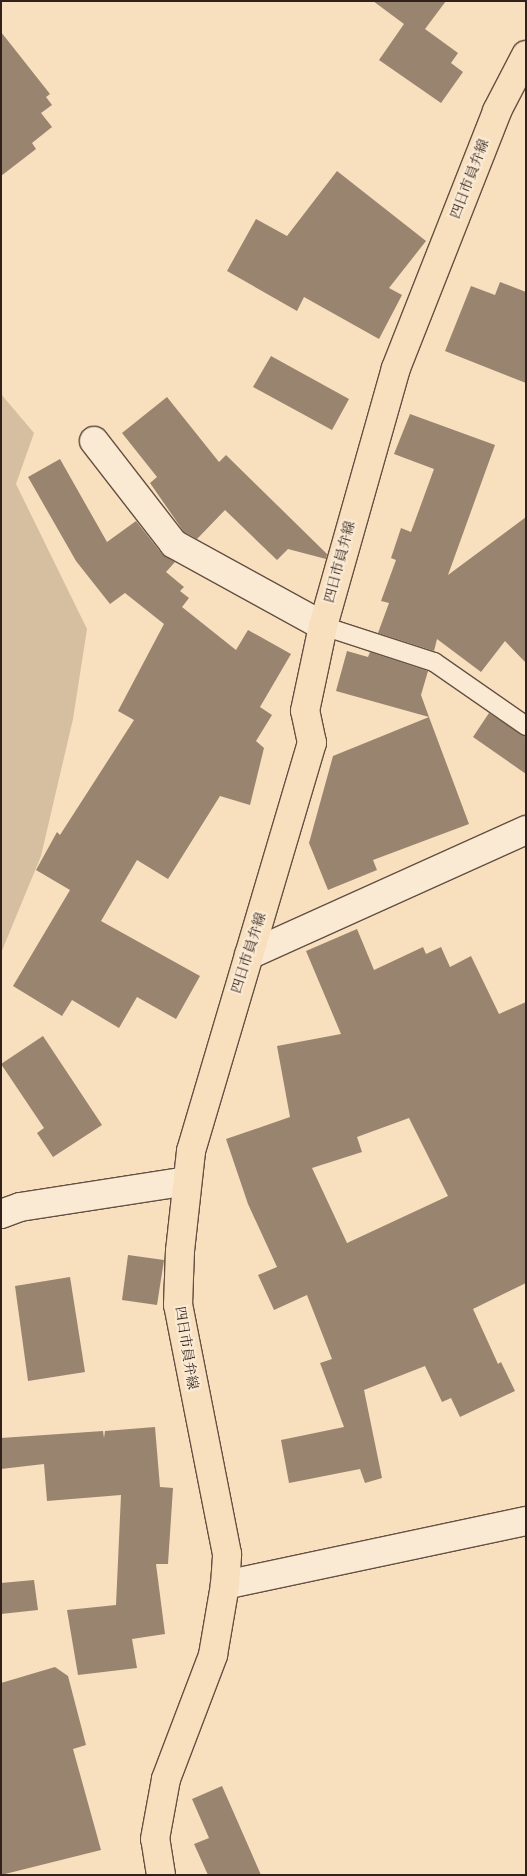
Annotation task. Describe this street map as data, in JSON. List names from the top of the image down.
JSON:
{
  "streets": {
    "main road": ["四日市員弁線"]
  }
}
